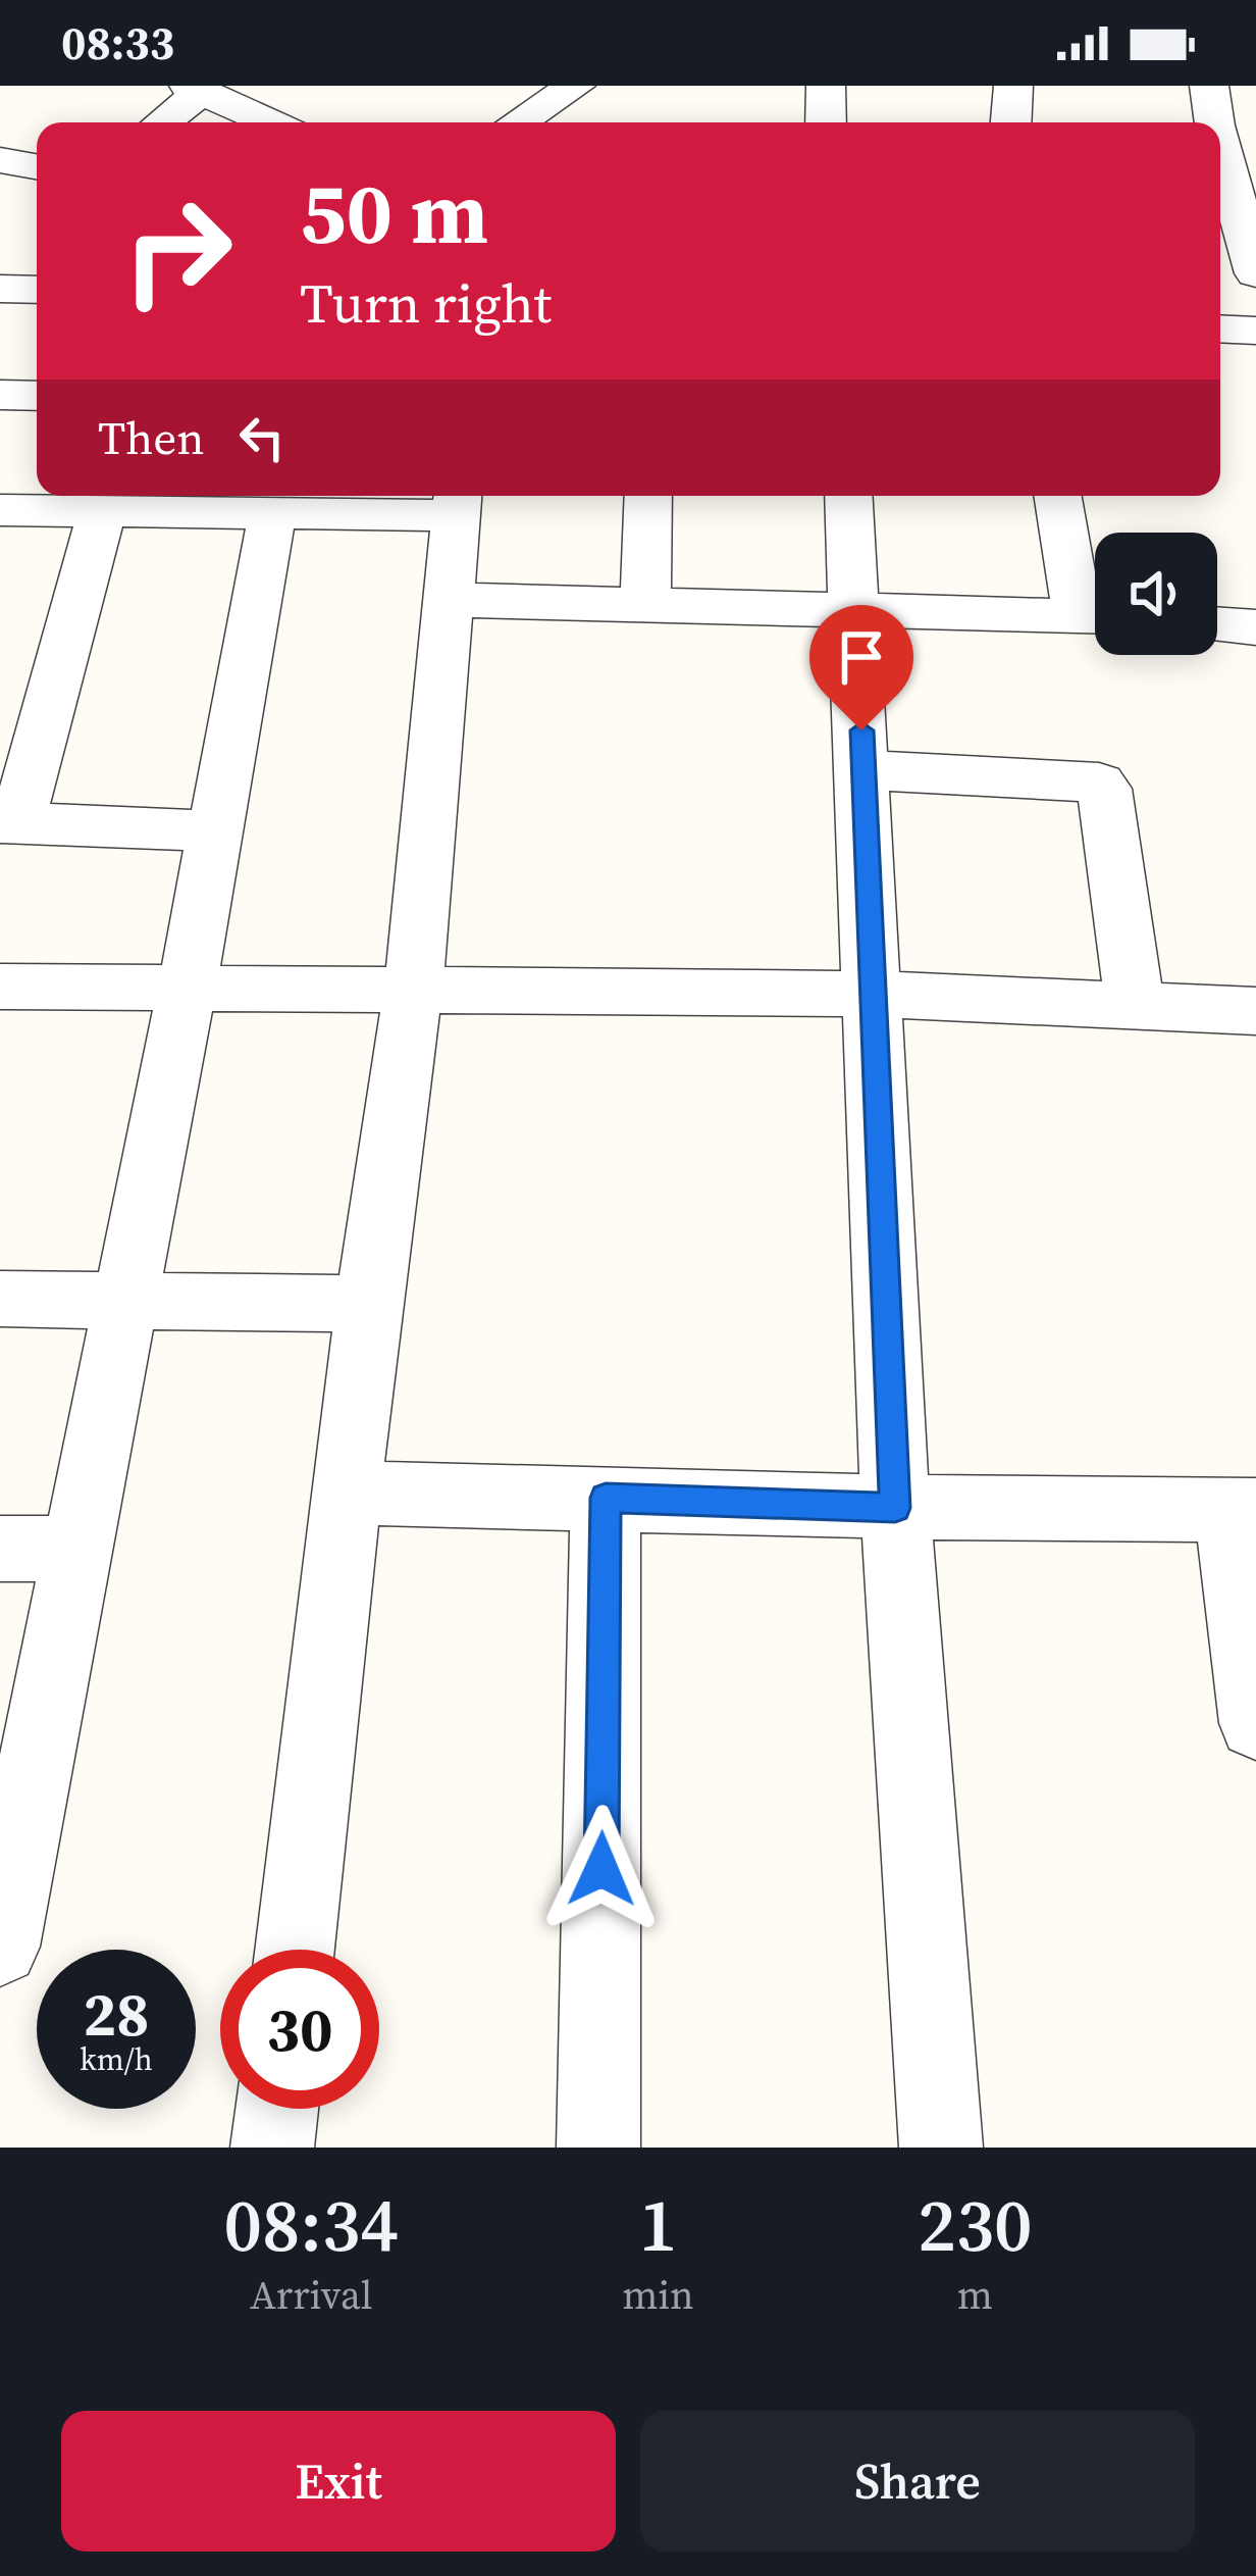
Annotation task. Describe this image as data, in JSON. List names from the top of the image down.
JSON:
{
  "page": {
    "status": "08:33",
    "turn": ["50 m", "Turn right"],
    "then": "Then",
    "speed": "28 km/h",
    "limit": "30",
    "eta": [
      "08:34",
      "Arrival",
      "1",
      "min",
      "230",
      "m"
    ],
    "buttons": ["Exit", "Share"]
  }
}
